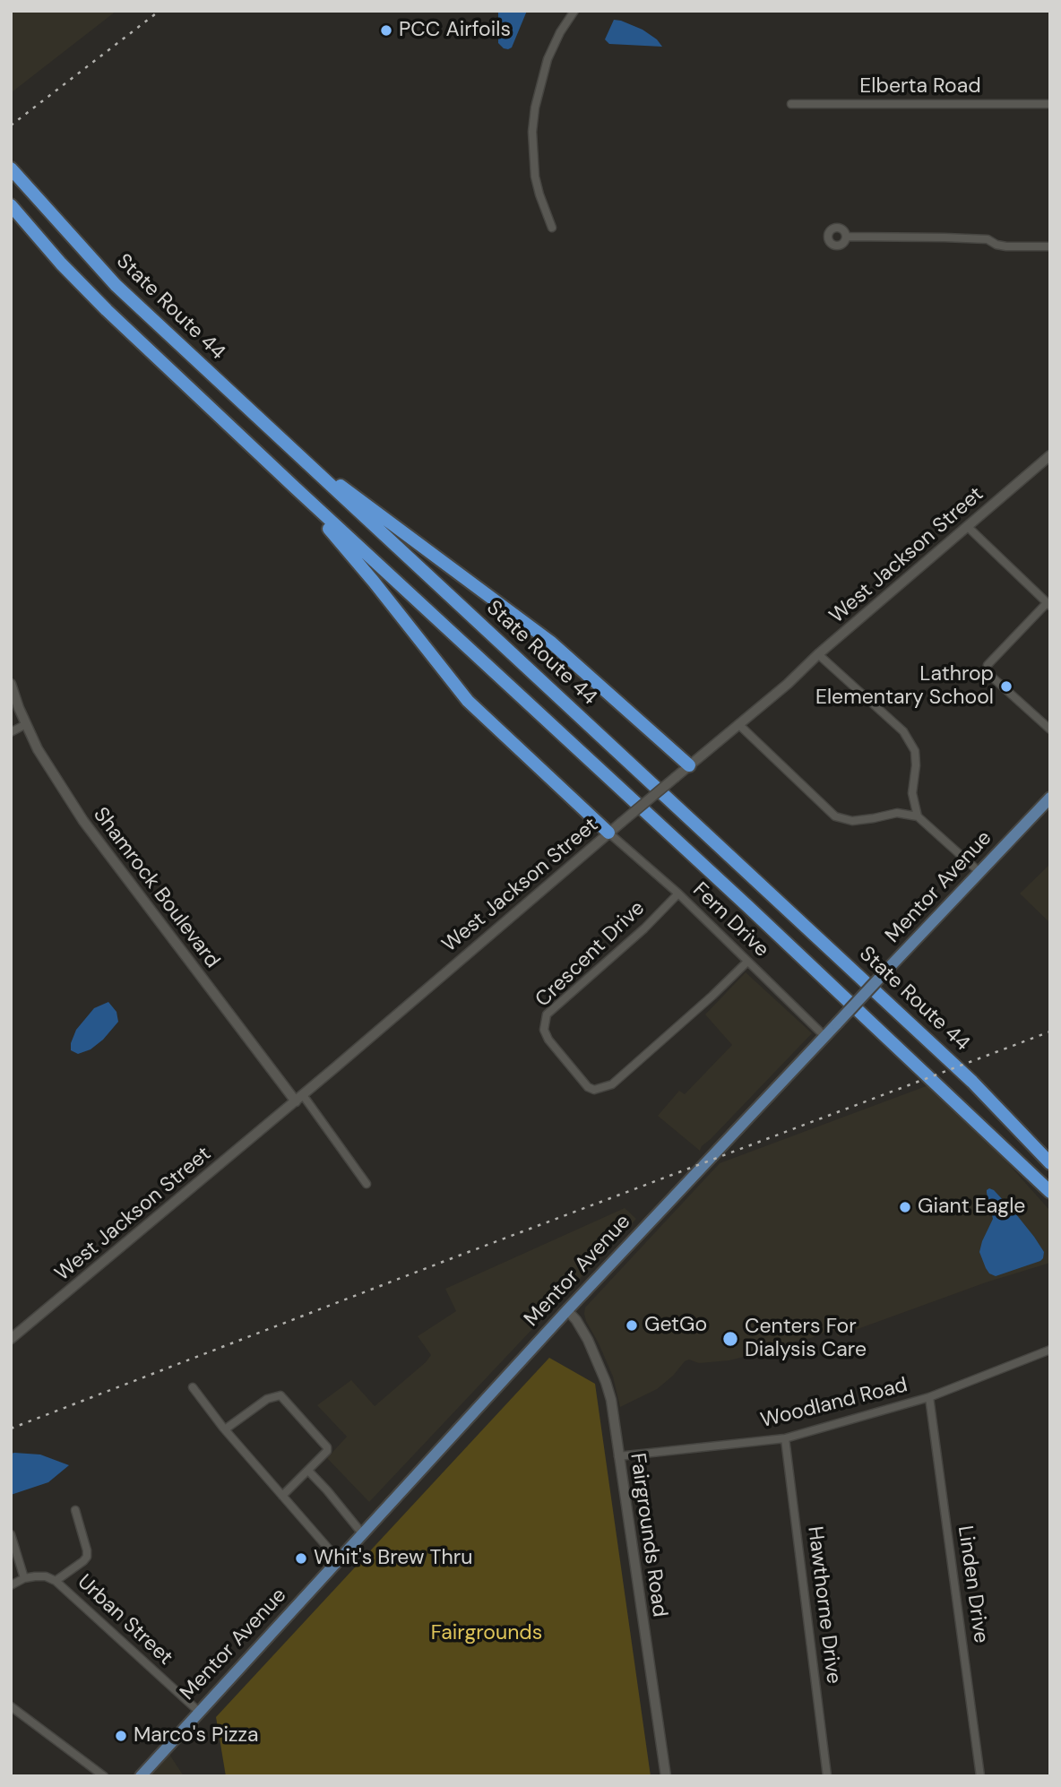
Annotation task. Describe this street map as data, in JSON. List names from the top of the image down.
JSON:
{
  "streets": {
    "highway": ["State Route 44"],
    "main road": ["Mentor Avenue"],
    "street": [
      "Elberta Road",
      "West Jackson Street",
      "Shamrock Boulevard",
      "Fern Drive",
      "Crescent Drive",
      "Woodland Road",
      "Fairgrounds Road",
      "Linden Drive",
      "Hawthorne Drive",
      "Urban Street"
    ]
  },
  "crossings": [
    ["West Jackson Street", "Shamrock Boulevard"],
    ["West Jackson Street", "Fern Drive"],
    ["Mentor Avenue", "Fern Drive"],
    ["Mentor Avenue", "Fairgrounds Road"],
    ["Mentor Avenue", "Urban Street"],
    ["Fern Drive", "Crescent Drive"],
    ["Woodland Road", "Fairgrounds Road"],
    ["Woodland Road", "Linden Drive"],
    ["Woodland Road", "Hawthorne Drive"]
  ],
  "parks": ["Fairgrounds"],
  "places": [
    "PCC Airfoils",
    "Lathrop Elementary School",
    "Giant Eagle",
    "GetGo",
    "Centers For Dialysis Care",
    "Whit's Brew Thru",
    "Marco's Pizza"
  ]
}
